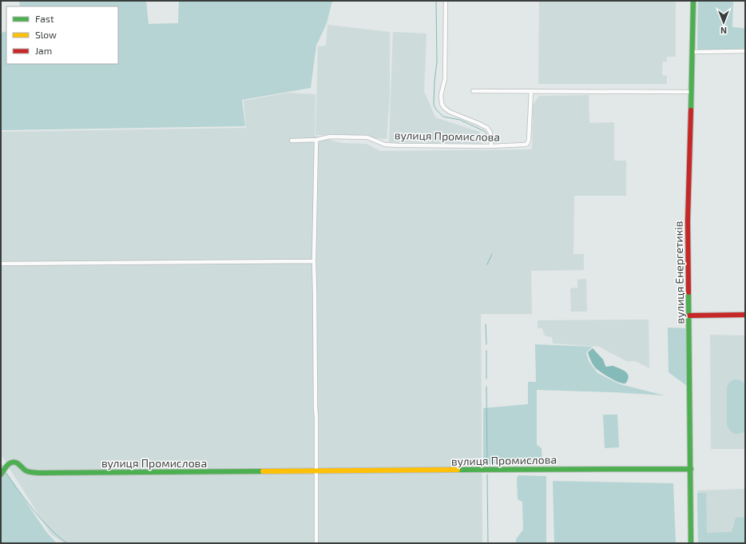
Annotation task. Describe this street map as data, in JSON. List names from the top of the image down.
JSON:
{
  "streets": {
    "street": ["вулиця Промислова", "вулиця Енергетиків"]
  },
  "crossings": [
    ["вулиця Промислова", "вулиця Енергетиків"]
  ],
  "legend": ["Fast", "Slow", "Jam"],
  "north": "bottom"
}
